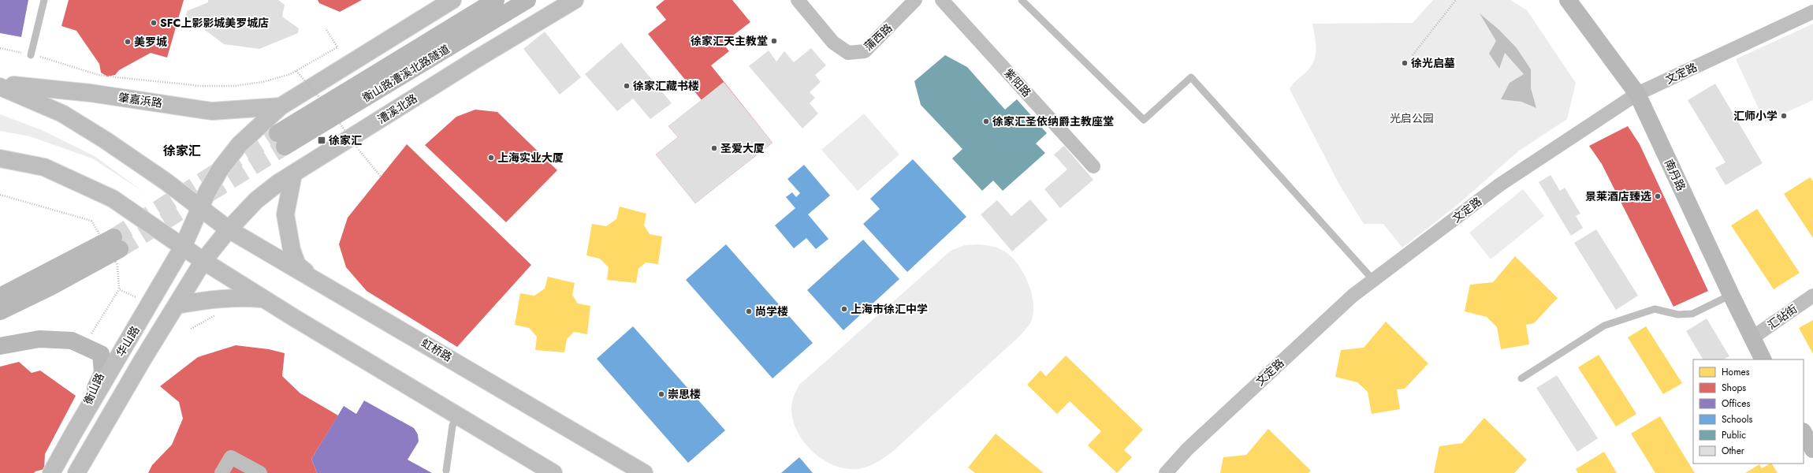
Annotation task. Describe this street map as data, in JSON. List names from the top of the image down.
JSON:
{
  "streets": {
    "main road": [
      "衡山路漕溪北路隧道",
      "肇嘉浜路",
      "漕溪北路",
      "南丹路",
      "华山路",
      "虹桥路",
      "衡山路"
    ],
    "street": [
      "蒲西路",
      "文定路",
      "紫阳路",
      "汇站街"
    ]
  },
  "crossings": [
    ["文定路", "南丹路"],
    ["漕溪北路", "华山路"],
    ["漕溪北路", "虹桥路"],
    ["南丹路", "汇站街"],
    ["华山路", "虹桥路"],
    ["华山路", "衡山路"]
  ],
  "districts": ["徐家汇"],
  "parks": ["光启公园"],
  "places": {
    "other": [
      "SFC上影影城美罗城店",
      "徐家汇天主教堂",
      "美罗城",
      "徐光启墓",
      "徐家汇藏书楼",
      "汇师小学",
      "徐家汇圣依纳爵主教座堂",
      "圣爱大厦",
      "上海实业大厦",
      "景莱酒店臻选",
      "上海市徐汇中学",
      "尚学楼",
      "崇思楼"
    ],
    "transit": ["徐家汇"]
  },
  "legend": [
    "Homes",
    "Shops",
    "Offices",
    "Schools",
    "Public",
    "Other"
  ]
}
